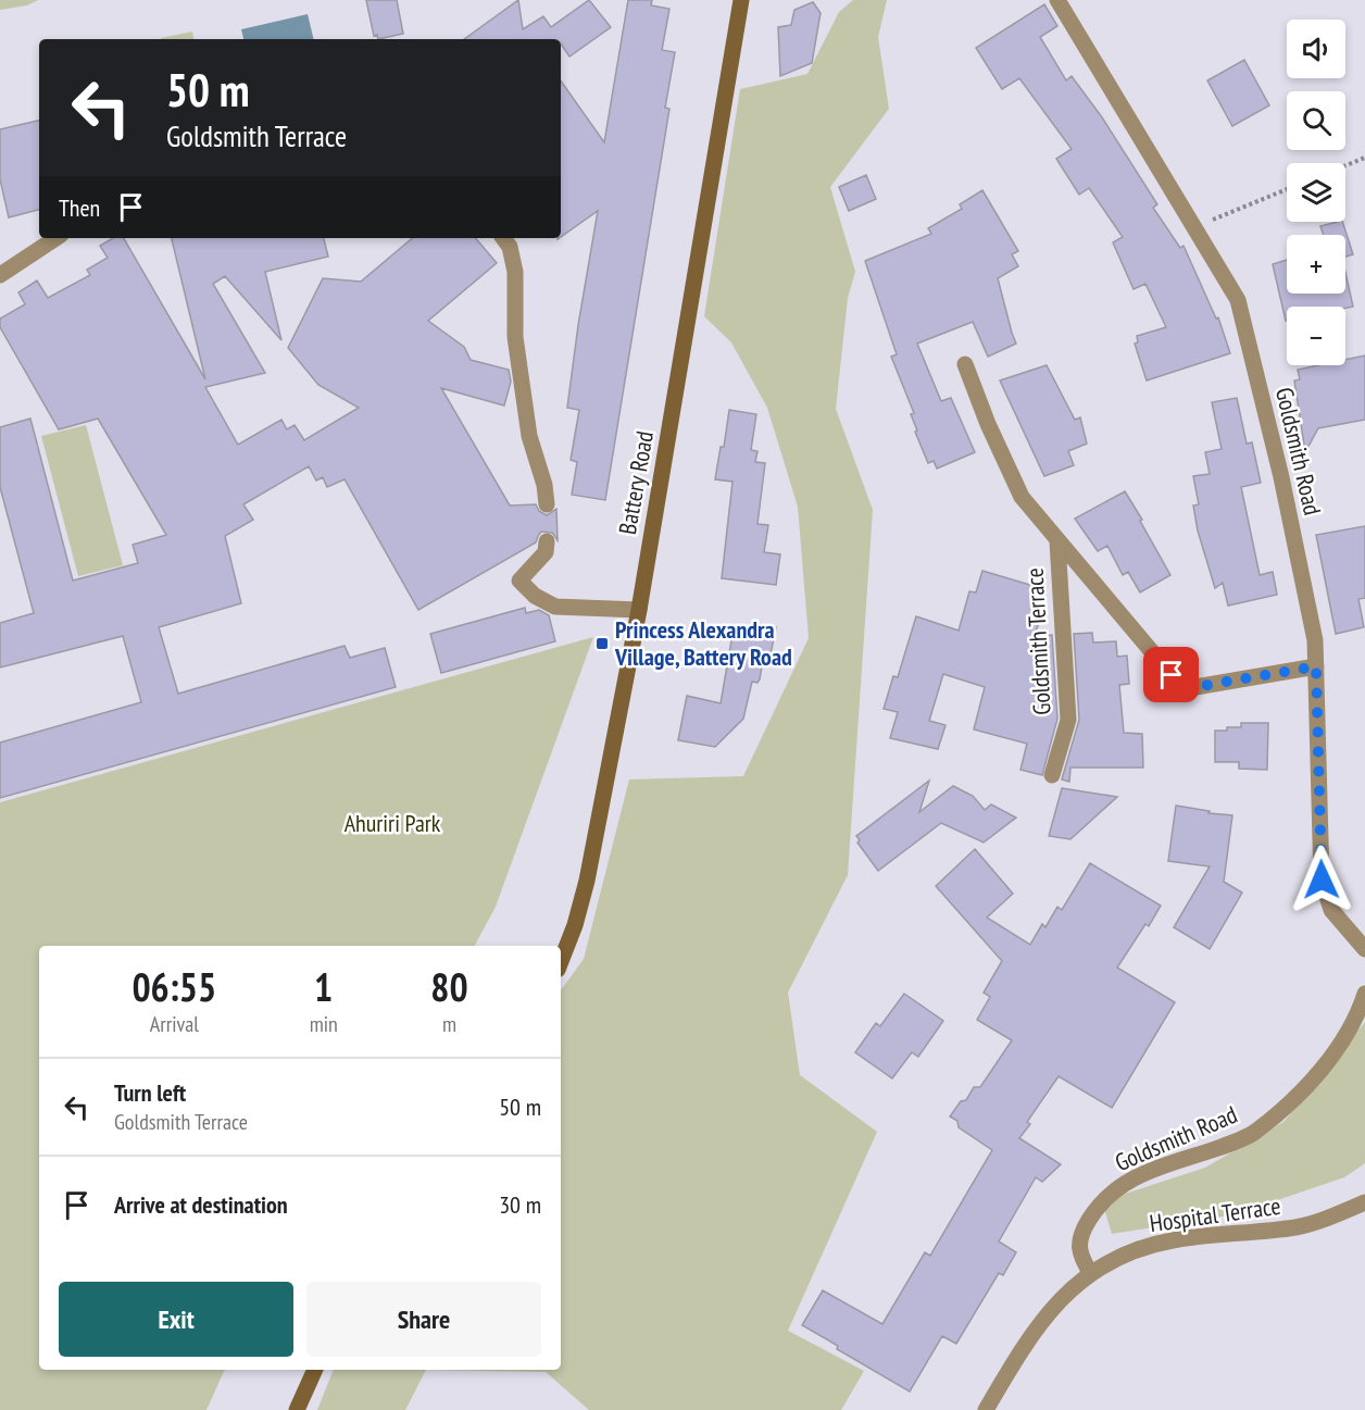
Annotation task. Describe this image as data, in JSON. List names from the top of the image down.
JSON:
{
  "streets": {
    "street": [
      "Goldsmith Road",
      "Battery Road",
      "Goldsmith Terrace",
      "Hospital Terrace"
    ]
  },
  "crossings": [
    ["Goldsmith Road", "Goldsmith Terrace"],
    ["Goldsmith Road", "Hospital Terrace"]
  ],
  "parks": ["Ahuriri Park"],
  "places": {
    "transit": ["Princess Alexandra Village, Battery Road"]
  },
  "page": {
    "map_buttons": ["+", "−"],
    "turn": ["50 m", "Goldsmith Terrace"],
    "then": "Then",
    "eta": [
      "06:55",
      "Arrival",
      "1",
      "min",
      "80",
      "m"
    ],
    "list": [
      {
        "name": "Turn left",
        "note": "Goldsmith Terrace",
        "value": "50 m"
      },
      {
        "name": "Arrive at destination",
        "value": "30 m"
      }
    ],
    "buttons": ["Exit", "Share"]
  }
}
